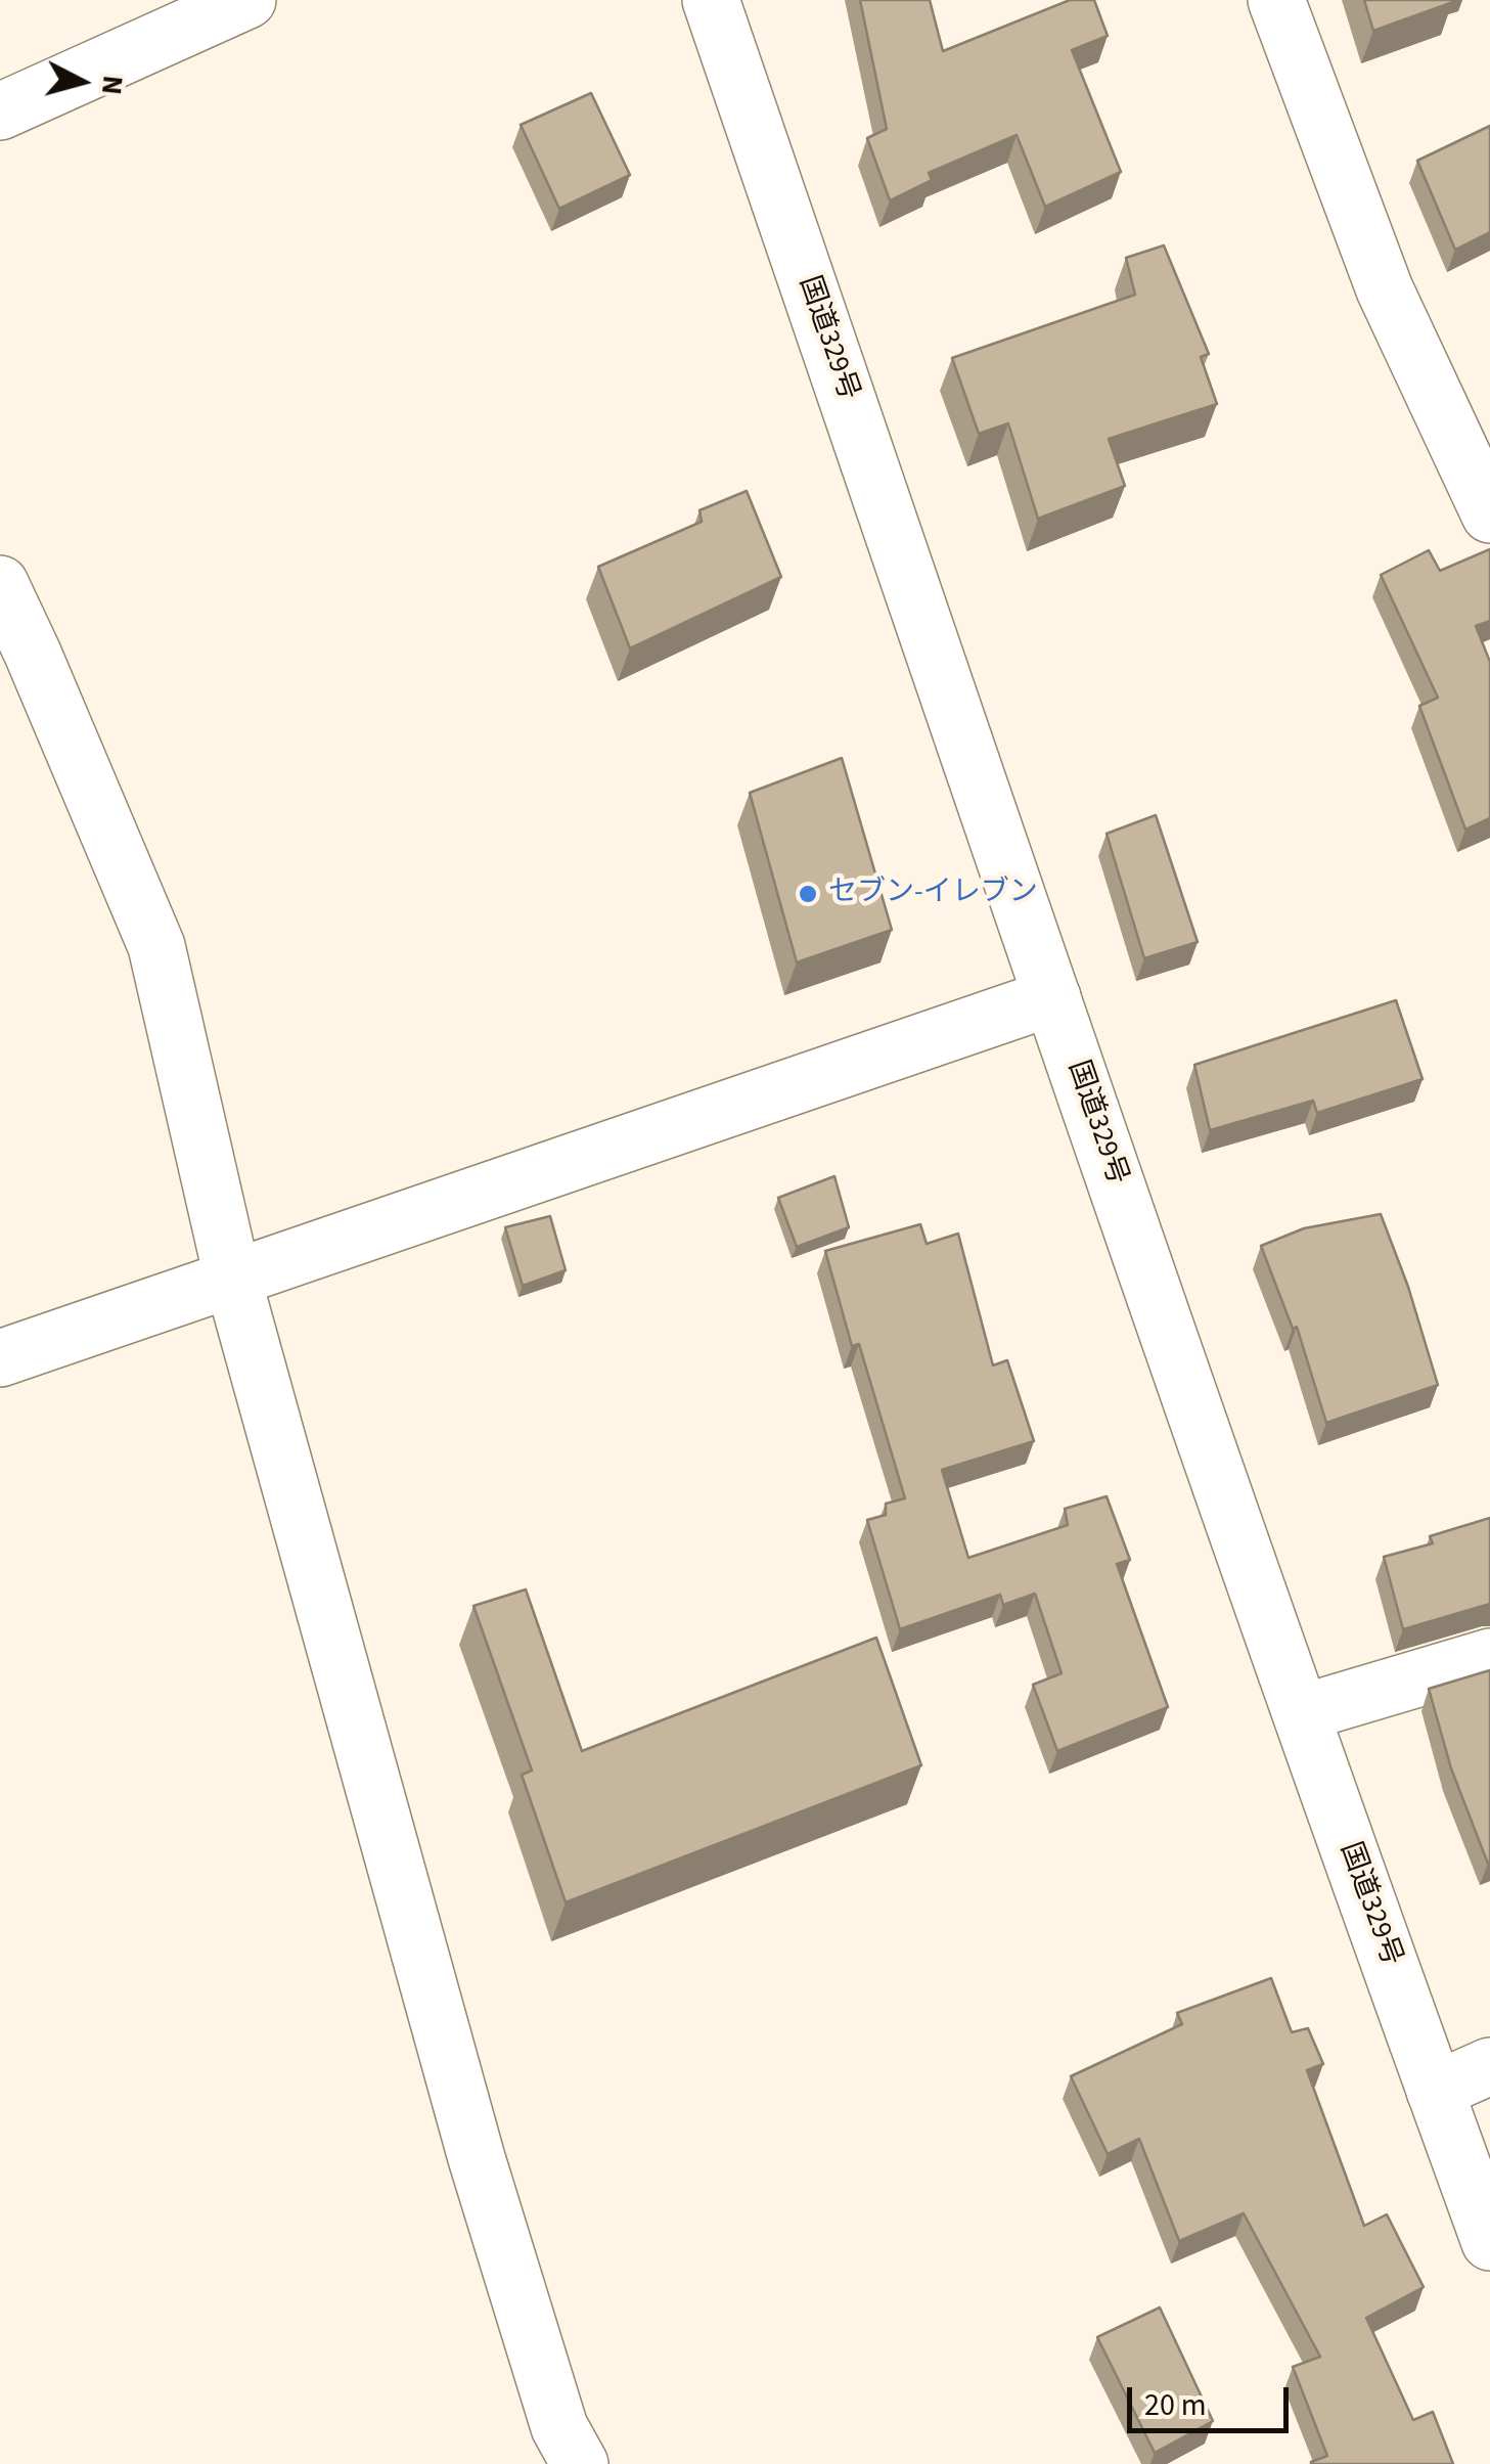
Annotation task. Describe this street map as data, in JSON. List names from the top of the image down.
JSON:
{
  "streets": {
    "main road": ["国道329号"]
  },
  "places": ["セブン-イレブン"],
  "scale_bar": "20 m",
  "north": "right"
}
